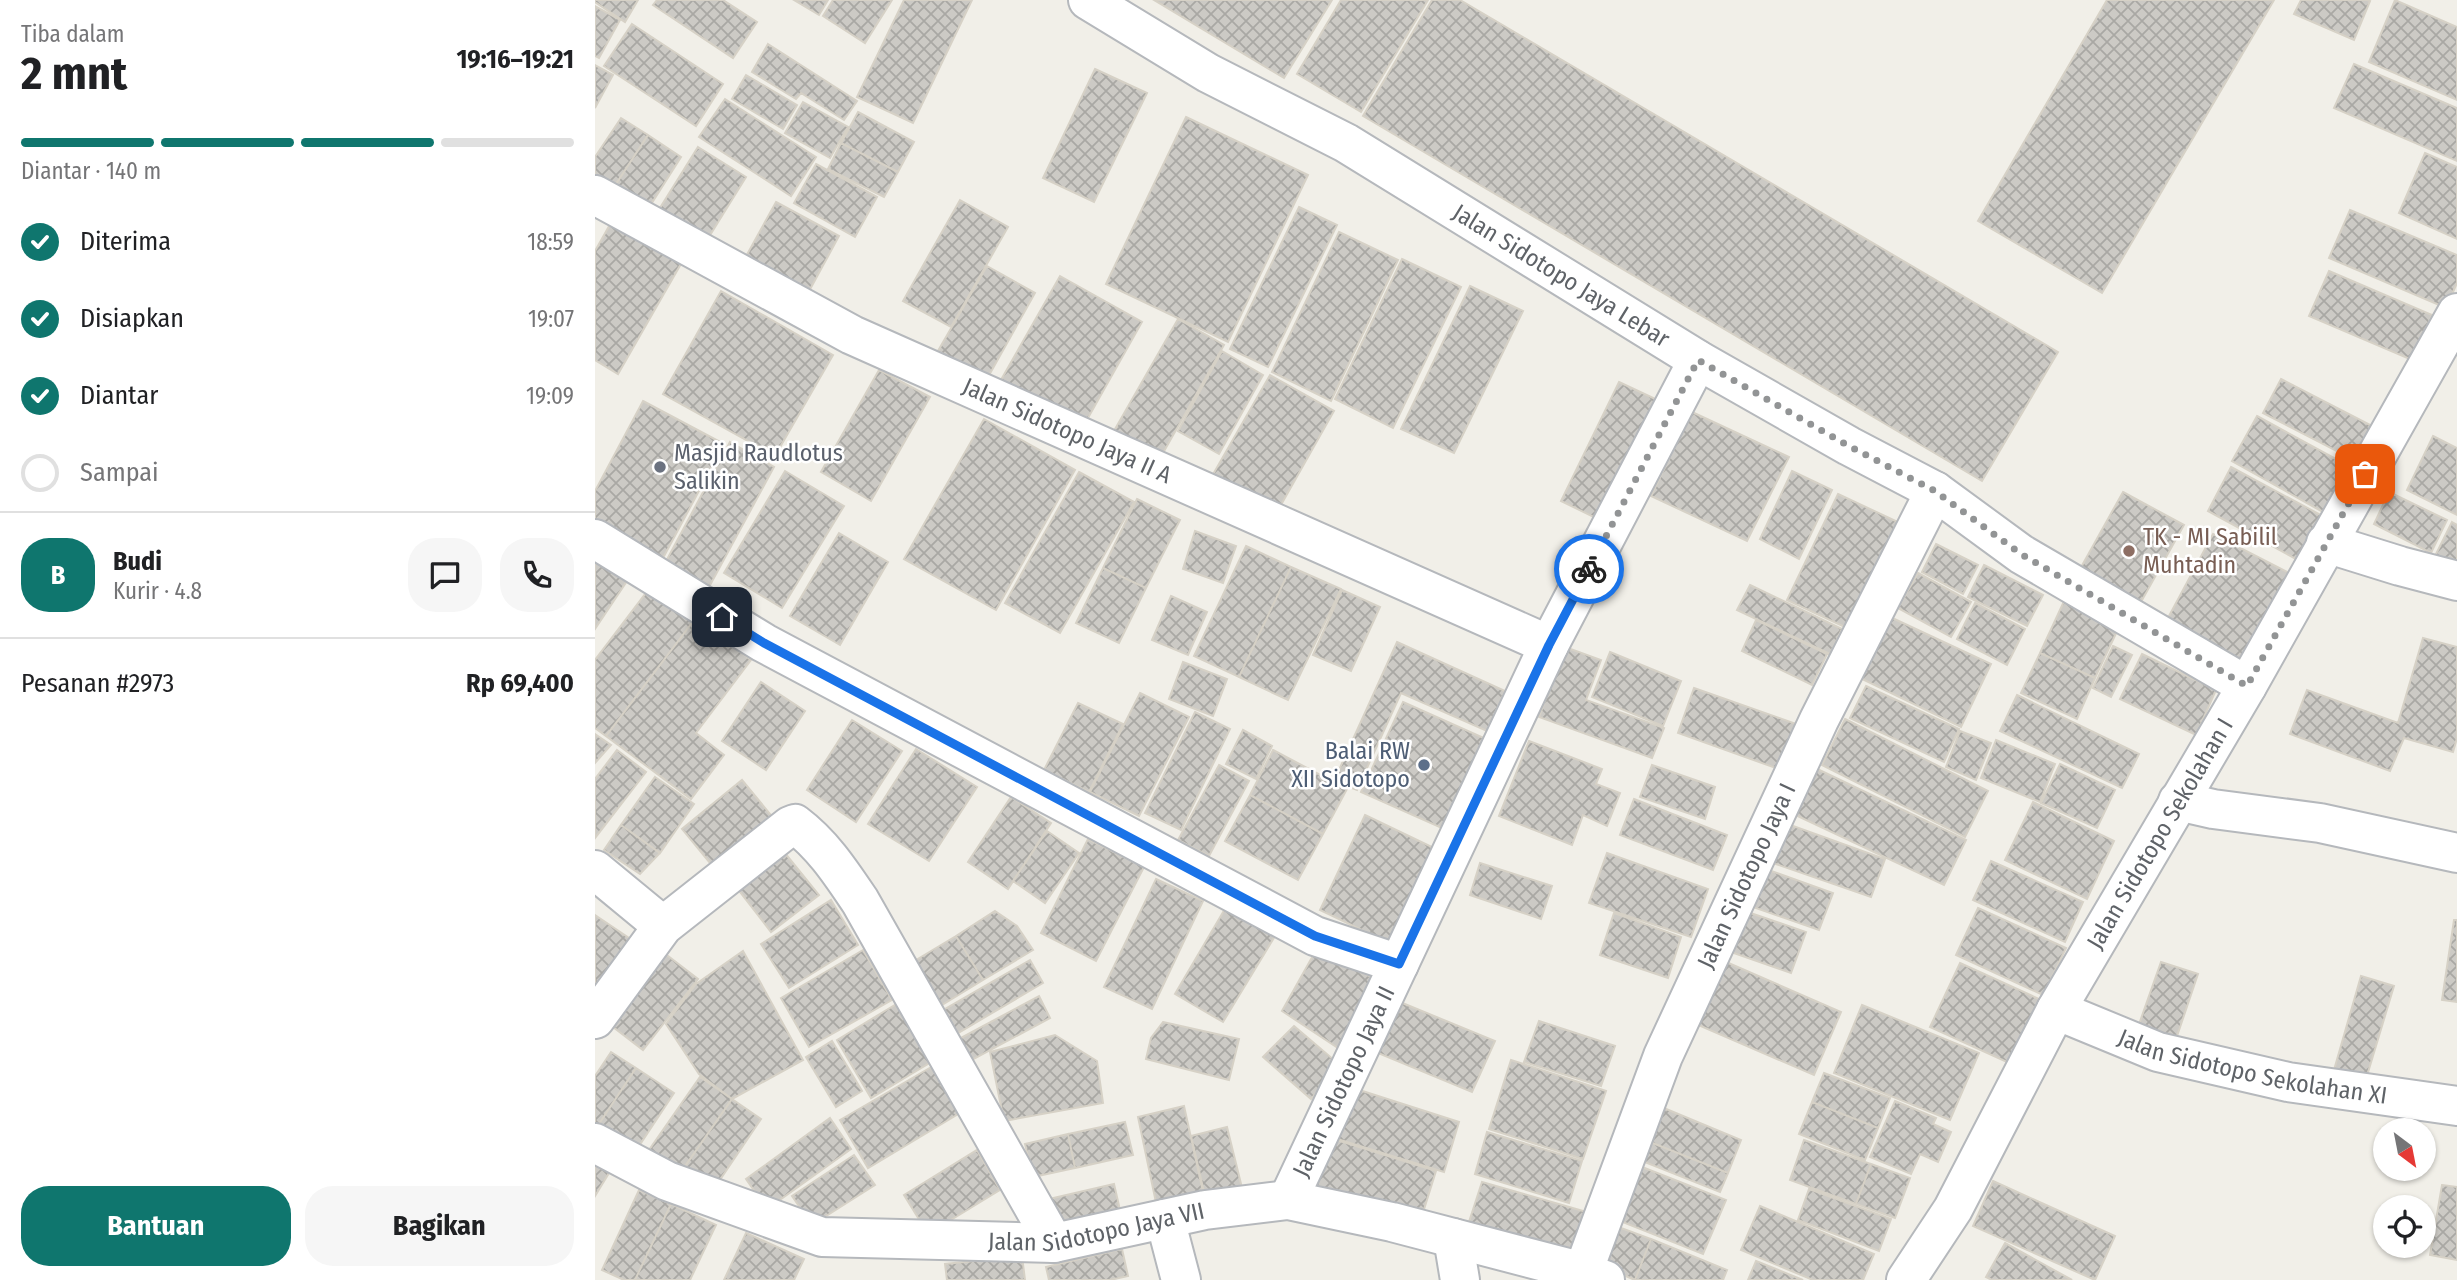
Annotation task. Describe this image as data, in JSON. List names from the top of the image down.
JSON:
{
  "streets": {
    "street": [
      "Jalan Sidotopo Jaya Lebar",
      "Jalan Sidotopo Jaya II A",
      "Jalan Sidotopo Sekolahan I",
      "Jalan Sidotopo Jaya I",
      "Jalan Sidotopo Sekolahan XI",
      "Jalan Sidotopo Jaya II",
      "Jalan Sidotopo Jaya VII"
    ]
  },
  "crossings": [
    ["Jalan Sidotopo Jaya Lebar", "Jalan Sidotopo Sekolahan I"],
    ["Jalan Sidotopo Jaya Lebar", "Jalan Sidotopo Jaya I"],
    ["Jalan Sidotopo Jaya Lebar", "Jalan Sidotopo Jaya II"],
    ["Jalan Sidotopo Jaya II A", "Jalan Sidotopo Jaya II"],
    ["Jalan Sidotopo Sekolahan I", "Jalan Sidotopo Sekolahan XI"],
    ["Jalan Sidotopo Jaya I", "Jalan Sidotopo Jaya VII"],
    ["Jalan Sidotopo Jaya II", "Jalan Sidotopo Jaya VII"]
  ],
  "places": ["Masjid Raudlotus Salikin", "TK - MI Sabilil Muhtadin", "Balai RW XII Sidotopo"],
  "north": "bottom right",
  "page": {
    "heading": ["2 mnt", "Tiba dalam", "19:16–19:21"],
    "panel": [
      "Budi",
      "Kurir · 4.8",
      "Pesanan #2973",
      "Rp 69,400"
    ],
    "bar": "Diantar · 140 m",
    "list": [
      ["Diterima", "18:59"],
      ["Disiapkan", "19:07"],
      ["Diantar", "19:09"],
      "Sampai"
    ],
    "round": "B",
    "buttons": ["Bantuan", "Bagikan"]
  }
}
